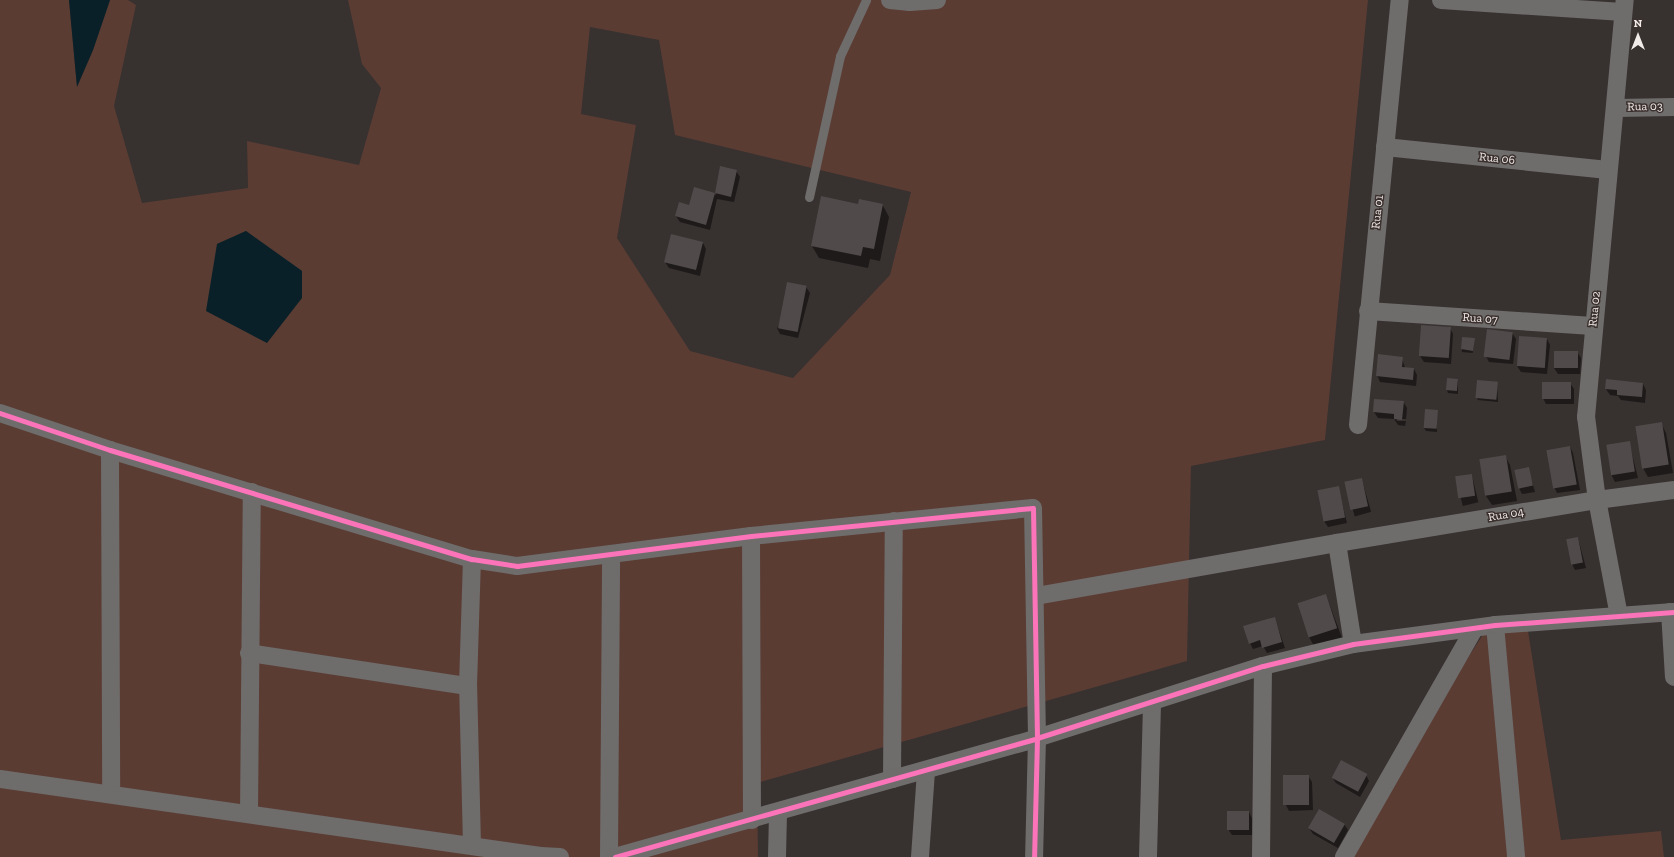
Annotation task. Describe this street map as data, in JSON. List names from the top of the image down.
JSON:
{
  "streets": {
    "street": [
      "Rua 03",
      "Rua 06",
      "Rua 01",
      "Rua 02",
      "Rua 07",
      "Rua 04"
    ]
  },
  "crossings": [
    ["Rua 03", "Rua 02"],
    ["Rua 06", "Rua 01"],
    ["Rua 06", "Rua 02"],
    ["Rua 01", "Rua 07"],
    ["Rua 02", "Rua 07"],
    ["Rua 02", "Rua 04"]
  ],
  "north": "top"
}
